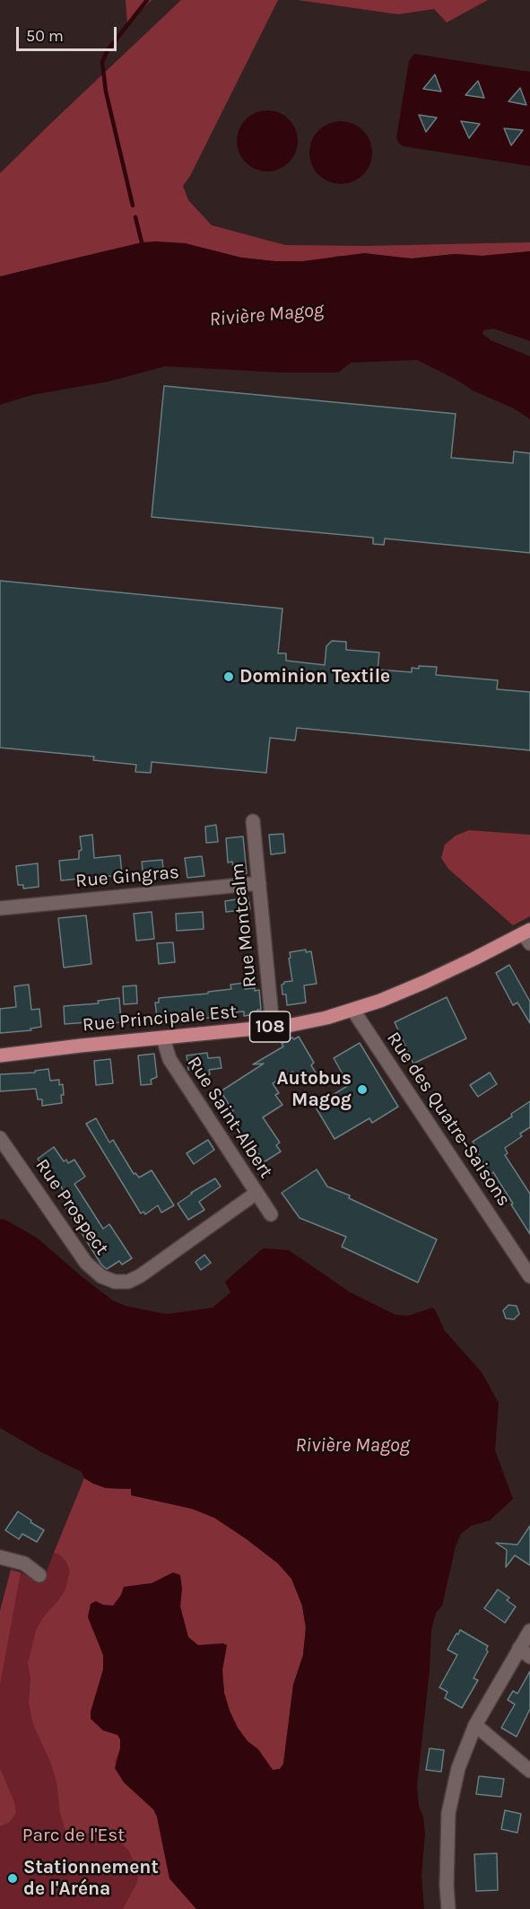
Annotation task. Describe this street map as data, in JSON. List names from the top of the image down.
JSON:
{
  "streets": {
    "main road": ["Rue Principale Est", "108"],
    "street": [
      "Rue Gingras",
      "Rue Montcalm",
      "Rue Saint-Albert",
      "Rue des Quatre-Saisons",
      "Rue Prospect"
    ]
  },
  "crossings": [
    ["Rue Gingras", "Rue Montcalm"],
    ["Rue Montcalm", "Rue Principale Est"],
    ["Rue Principale Est", "Rue Saint-Albert"],
    ["Rue Principale Est", "Rue des Quatre-Saisons"],
    ["Rue Saint-Albert", "Rue Prospect"]
  ],
  "water": ["Rivière Magog"],
  "parks": ["Parc de l'Est"],
  "places": ["Dominion Textile", "Autobus Magog", "Stationnement de l'Aréna"],
  "scale_bar": "50 m"
}
